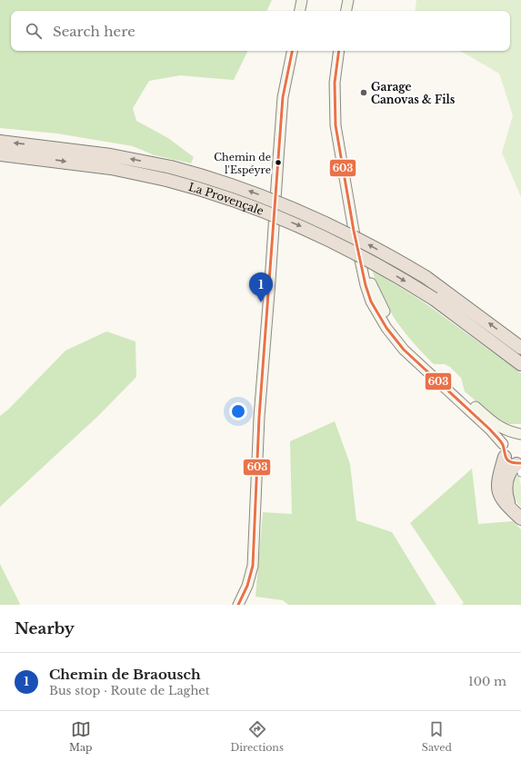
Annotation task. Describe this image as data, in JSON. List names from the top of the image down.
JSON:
{
  "streets": {
    "highway": ["La Provençale"]
  },
  "places": ["Garage Canovas & Fils", "Chemin de l'Espéyre"],
  "lines": ["transit line 603"],
  "page": {
    "search": "Search here",
    "pins": "1",
    "heading": "Nearby",
    "list": [
      {
        "mark": "1",
        "name": "Chemin de Braousch",
        "note": "Bus stop · Route de Laghet",
        "value": "100 m"
      }
    ],
    "nav": ["Map", "Directions", "Saved"]
  }
}
